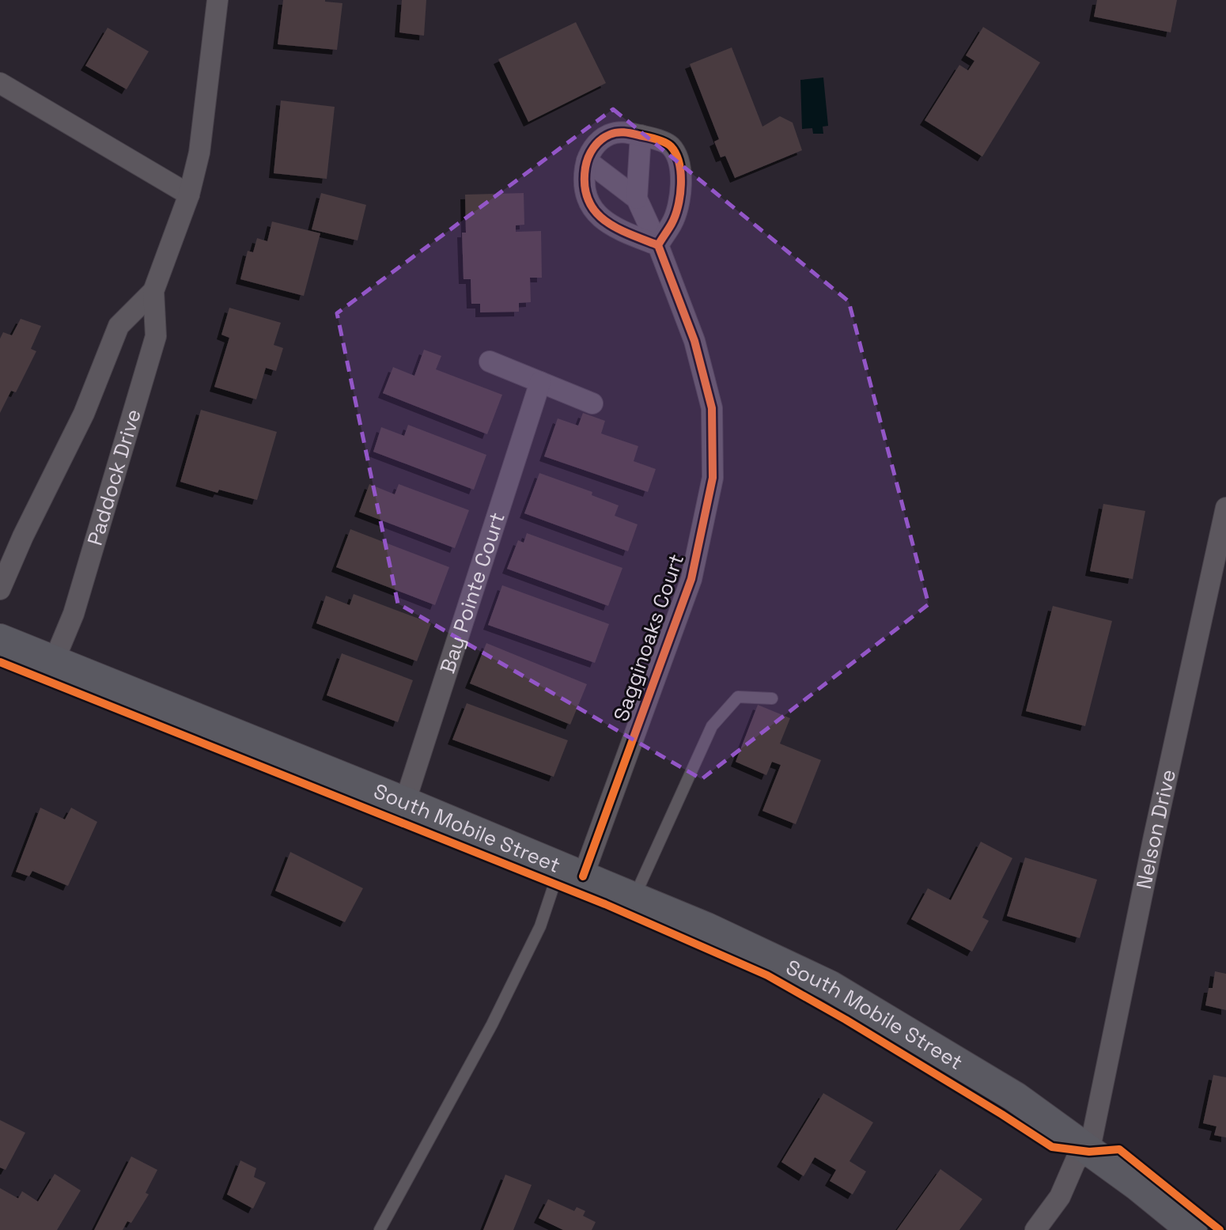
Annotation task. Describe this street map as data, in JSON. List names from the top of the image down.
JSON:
{
  "streets": {
    "main road": ["South Mobile Street"],
    "street": [
      "Paddock Drive",
      "Bay Pointe Court",
      "Sagginoaks Court",
      "Nelson Drive"
    ]
  },
  "crossings": [
    ["Paddock Drive", "South Mobile Street"],
    ["Bay Pointe Court", "South Mobile Street"],
    ["Sagginoaks Court", "South Mobile Street"],
    ["South Mobile Street", "Nelson Drive"]
  ]
}
